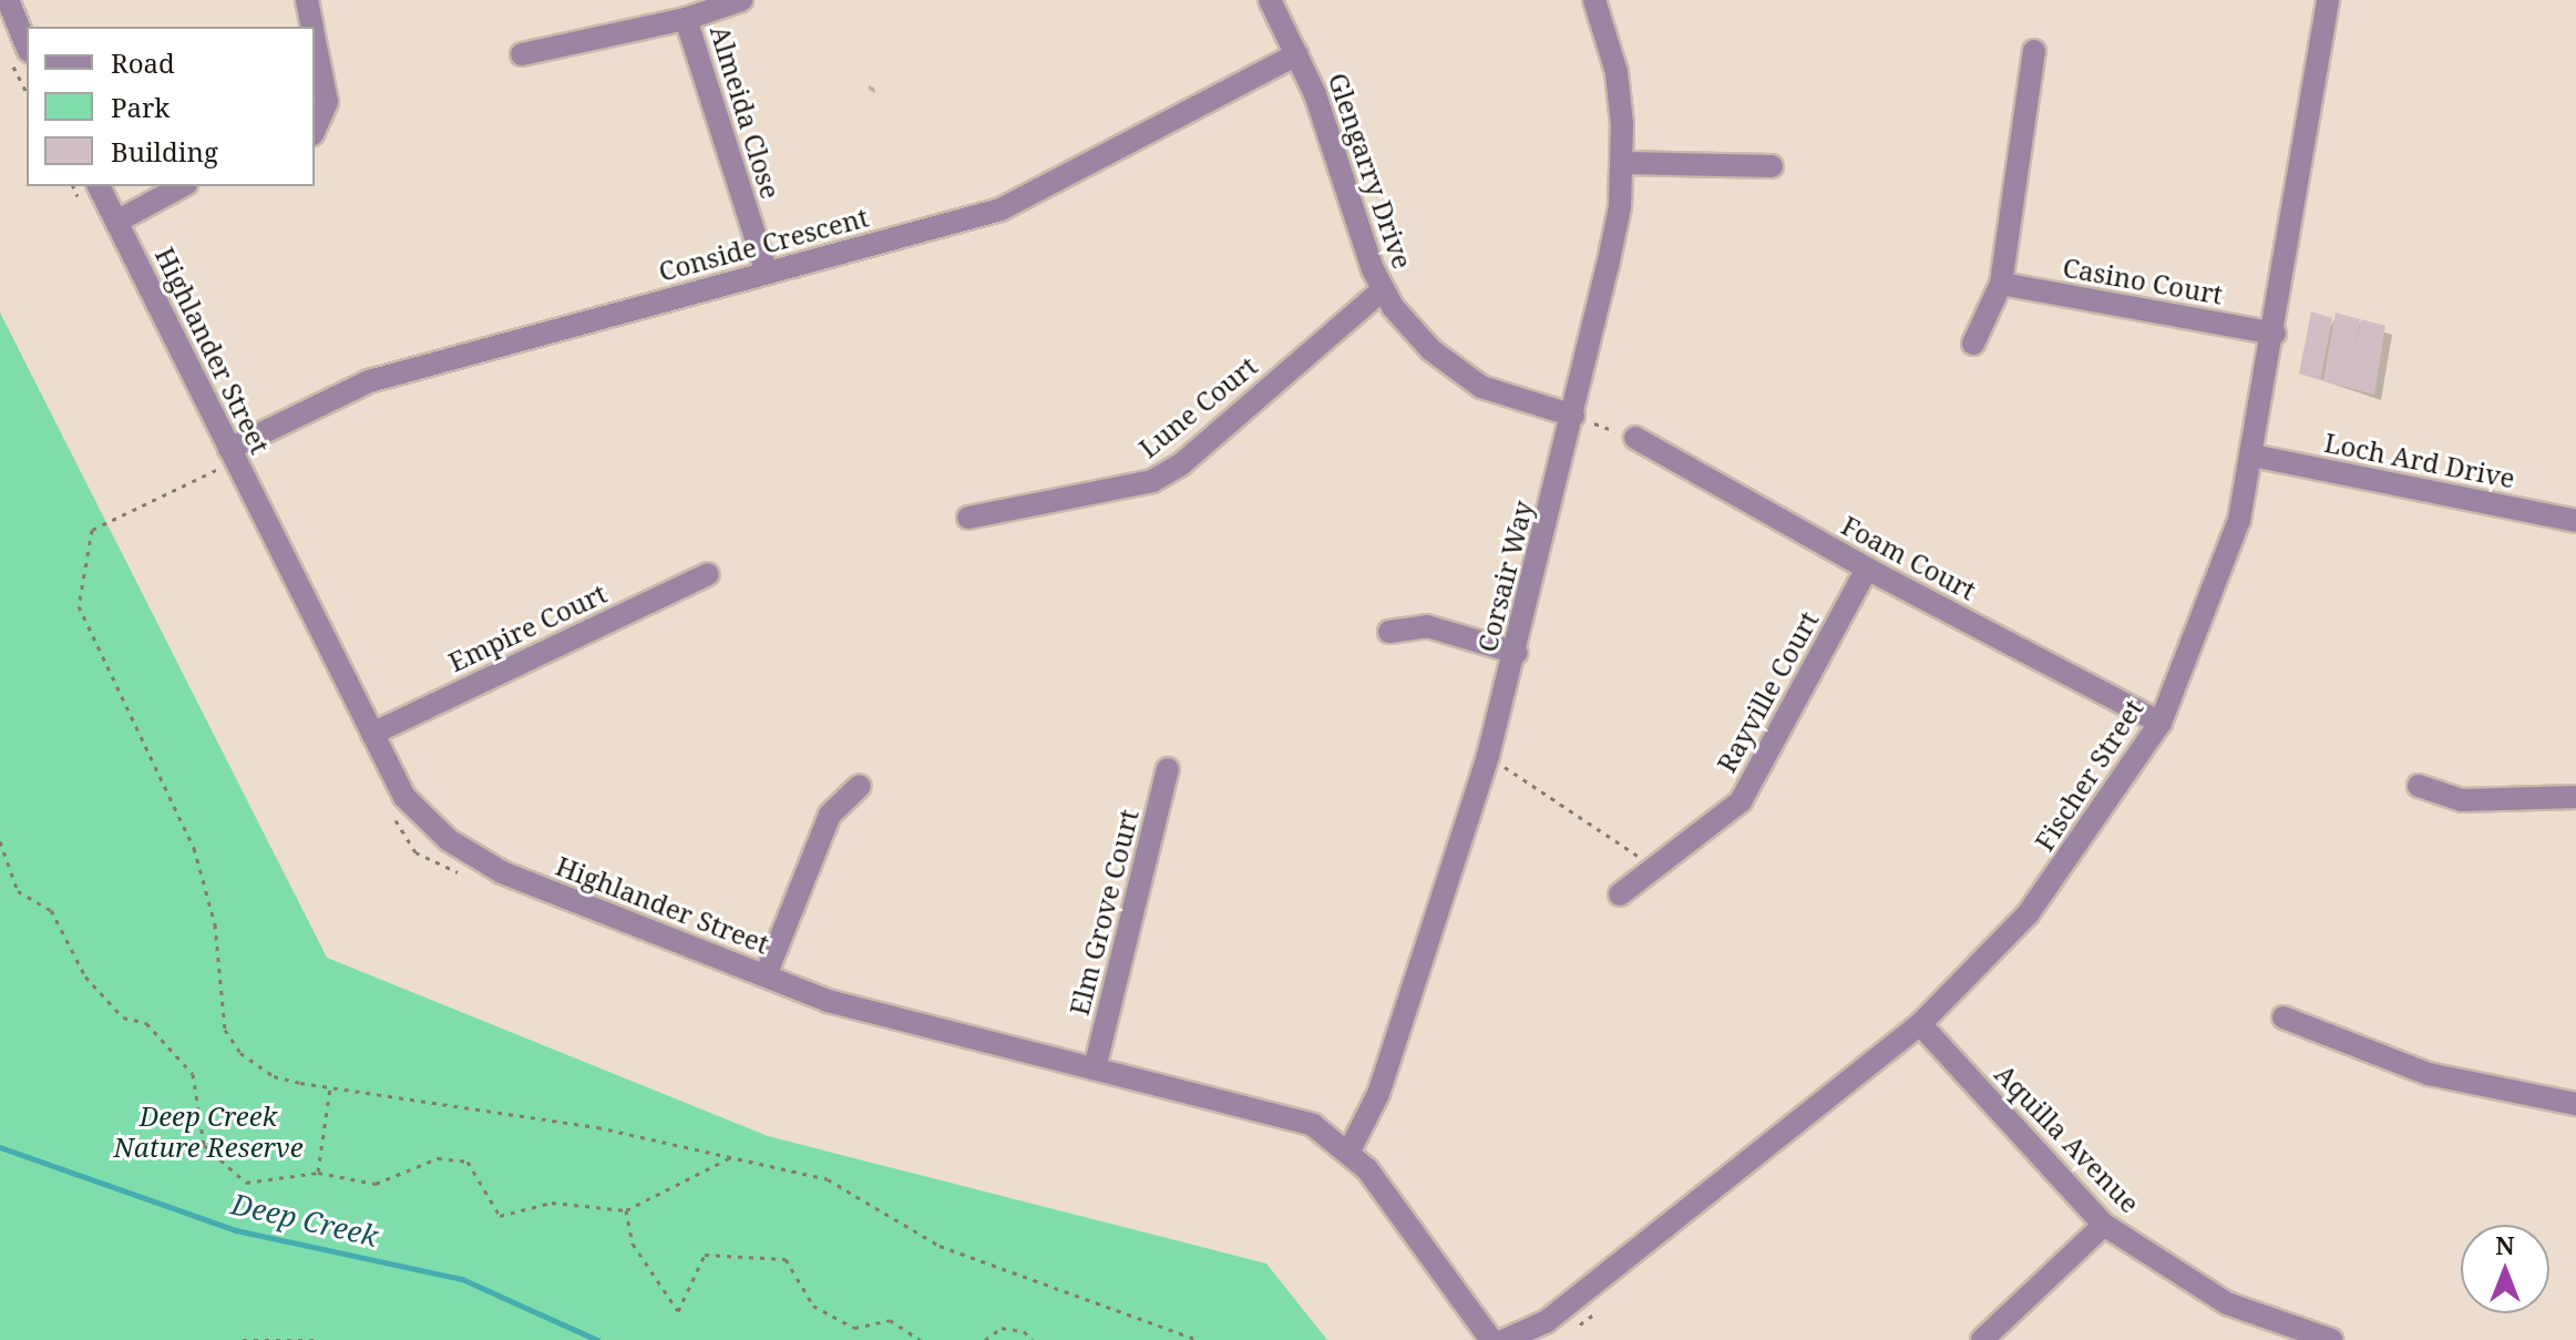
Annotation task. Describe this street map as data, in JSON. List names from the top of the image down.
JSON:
{
  "streets": {
    "street": [
      "Almeida Close",
      "Glengarry Drive",
      "Conside Crescent",
      "Casino Court",
      "Highlander Street",
      "Lune Court",
      "Loch Ard Drive",
      "Foam Court",
      "Corsair Way",
      "Empire Court",
      "Rayville Court",
      "Fischer Street",
      "Elm Grove Court",
      "Aquilla Avenue"
    ]
  },
  "crossings": [
    ["Almeida Close", "Conside Crescent"],
    ["Glengarry Drive", "Conside Crescent"],
    ["Glengarry Drive", "Lune Court"],
    ["Glengarry Drive", "Corsair Way"],
    ["Conside Crescent", "Highlander Street"],
    ["Casino Court", "Fischer Street"],
    ["Highlander Street", "Corsair Way"],
    ["Highlander Street", "Empire Court"],
    ["Highlander Street", "Elm Grove Court"],
    ["Loch Ard Drive", "Fischer Street"],
    ["Foam Court", "Rayville Court"],
    ["Foam Court", "Fischer Street"],
    ["Fischer Street", "Aquilla Avenue"]
  ],
  "water": ["Deep Creek"],
  "parks": ["Deep Creek Nature Reserve"],
  "legend": ["Road", "Park", "Building"],
  "north": "top"
}
